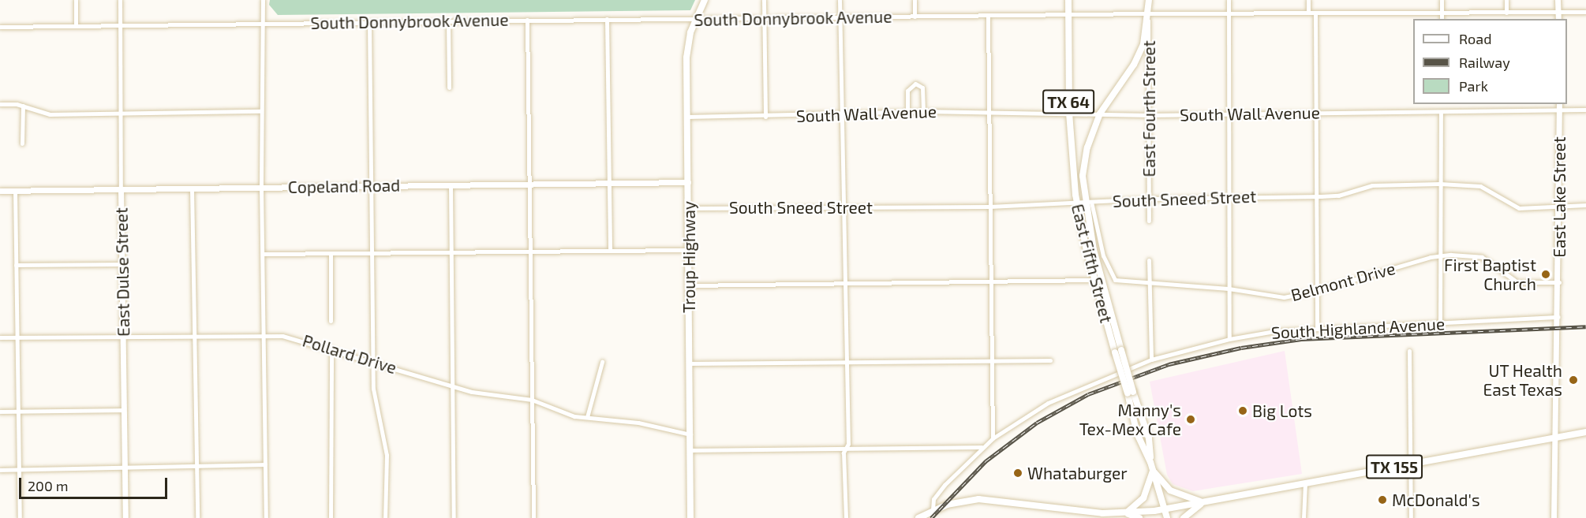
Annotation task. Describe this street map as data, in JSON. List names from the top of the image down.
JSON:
{
  "streets": {
    "main road": [
      "TX 64",
      "East Fourth Street",
      "Troup Highway",
      "East Fifth Street",
      "TX 155"
    ],
    "street": [
      "South Donnybrook Avenue",
      "South Wall Avenue",
      "Copeland Road",
      "East Lake Street",
      "South Sneed Street",
      "East Dulse Street",
      "Belmont Drive",
      "South Highland Avenue",
      "Pollard Drive"
    ]
  },
  "crossings": [
    ["South Donnybrook Avenue", "East Fourth Street"],
    ["South Donnybrook Avenue", "Troup Highway"],
    ["South Donnybrook Avenue", "East Fifth Street"],
    ["South Donnybrook Avenue", "East Dulse Street"],
    ["TX 64", "East Fifth Street"],
    ["TX 64", "TX 155"],
    ["East Fourth Street", "South Wall Avenue"],
    ["East Fourth Street", "South Sneed Street"],
    ["East Fourth Street", "East Fifth Street"],
    ["South Wall Avenue", "East Lake Street"],
    ["South Wall Avenue", "Troup Highway"],
    ["South Wall Avenue", "East Fifth Street"],
    ["Copeland Road", "Troup Highway"],
    ["Copeland Road", "East Dulse Street"],
    ["East Lake Street", "South Sneed Street"],
    ["East Lake Street", "Belmont Drive"],
    ["East Lake Street", "South Highland Avenue"],
    ["East Lake Street", "TX 155"],
    ["South Sneed Street", "Troup Highway"],
    ["South Sneed Street", "East Fifth Street"],
    ["South Sneed Street", "Belmont Drive"],
    ["Troup Highway", "Pollard Drive"],
    ["East Fifth Street", "Belmont Drive"],
    ["East Dulse Street", "Pollard Drive"]
  ],
  "places": [
    "First Baptist Church",
    "UT Health East Texas",
    "Big Lots",
    "Manny's Tex-Mex Cafe",
    "Whataburger",
    "McDonald's"
  ],
  "legend": ["Road", "Railway", "Park"],
  "scale_bar": "200 m"
}
